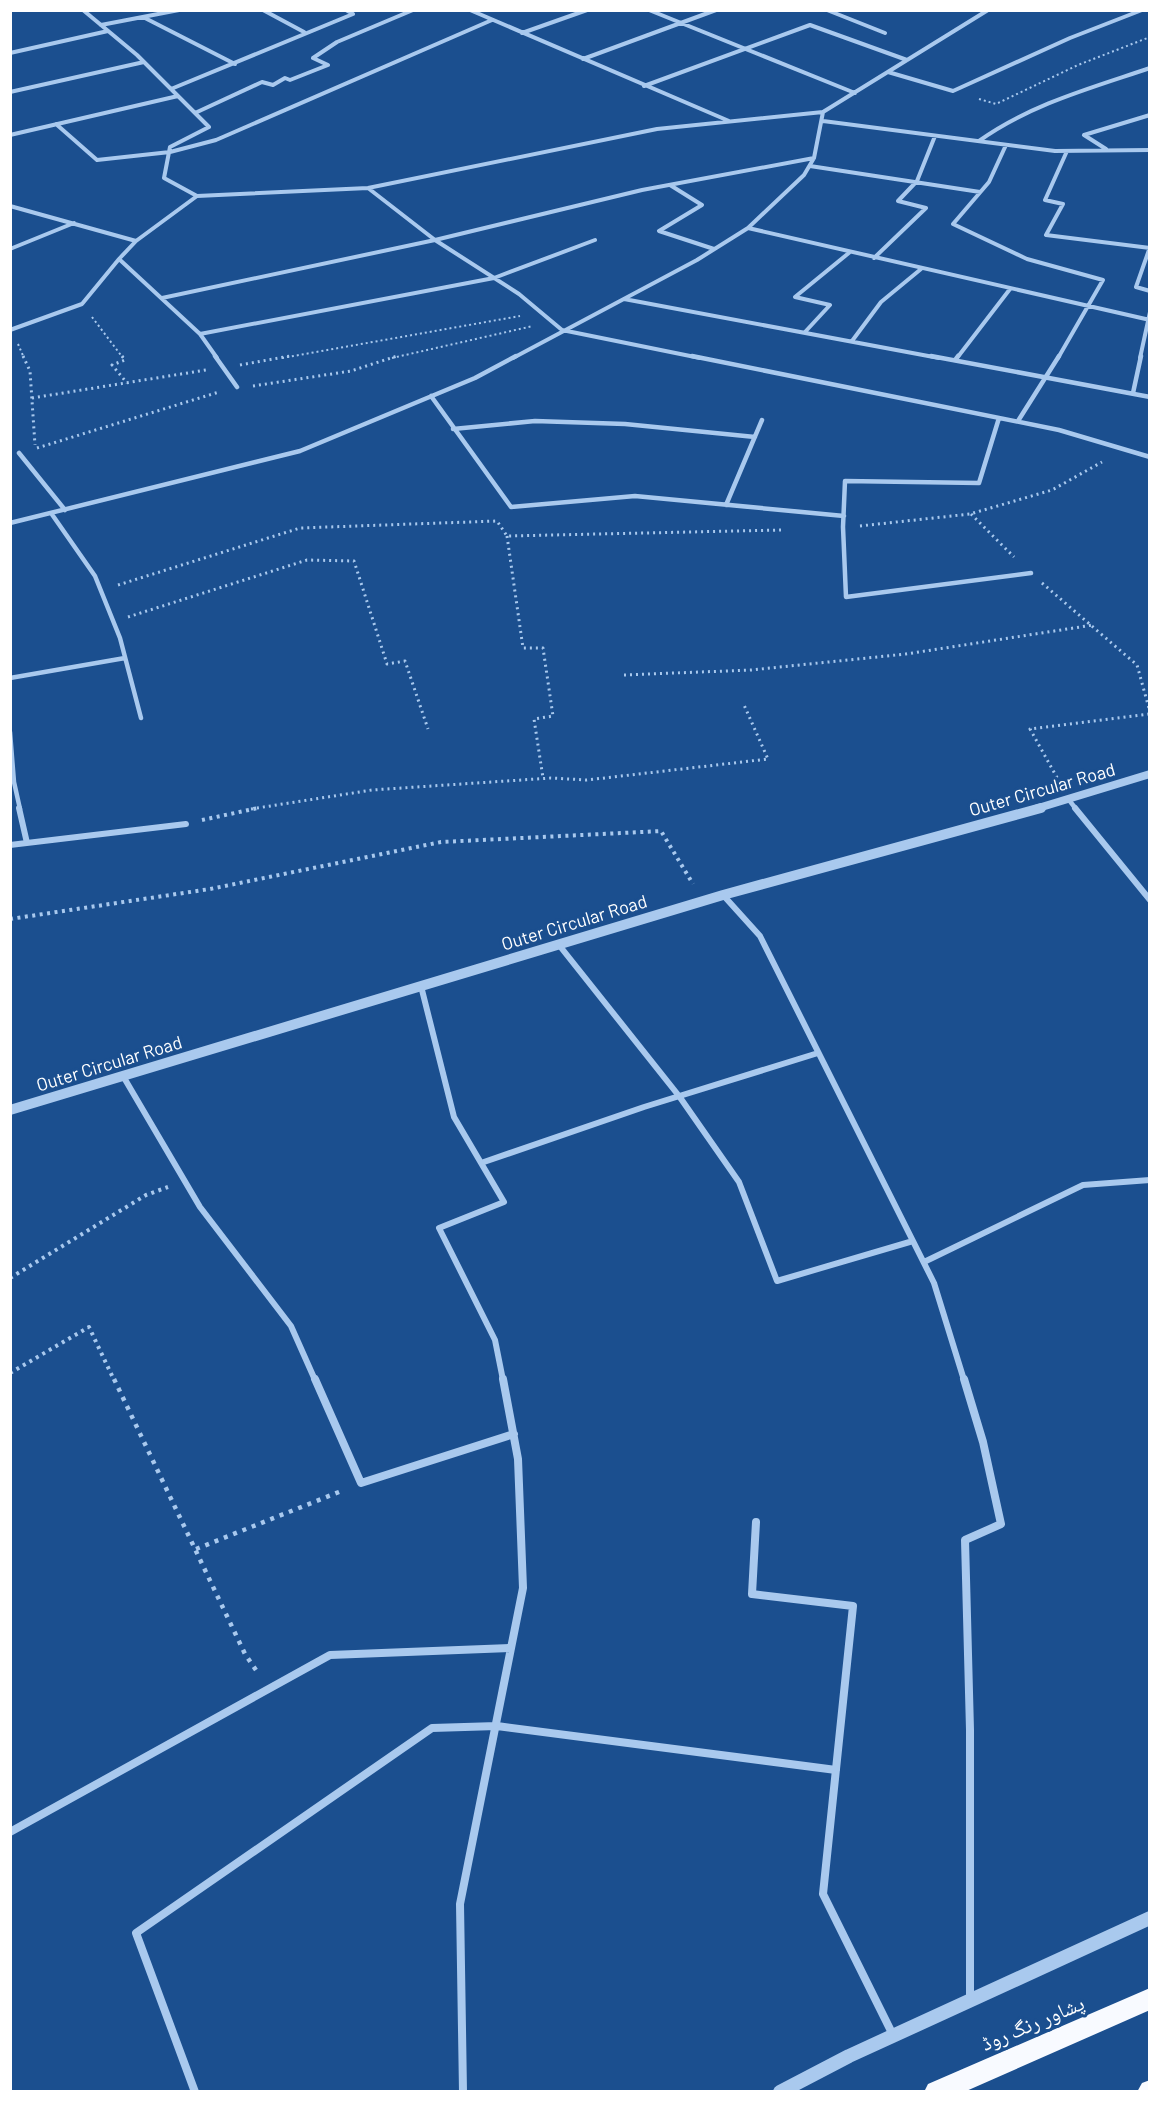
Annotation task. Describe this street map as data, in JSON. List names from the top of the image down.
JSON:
{
  "streets": {
    "highway": ["پشاور رنگ روڈ"],
    "street": ["Outer Circular Road"]
  }
}
